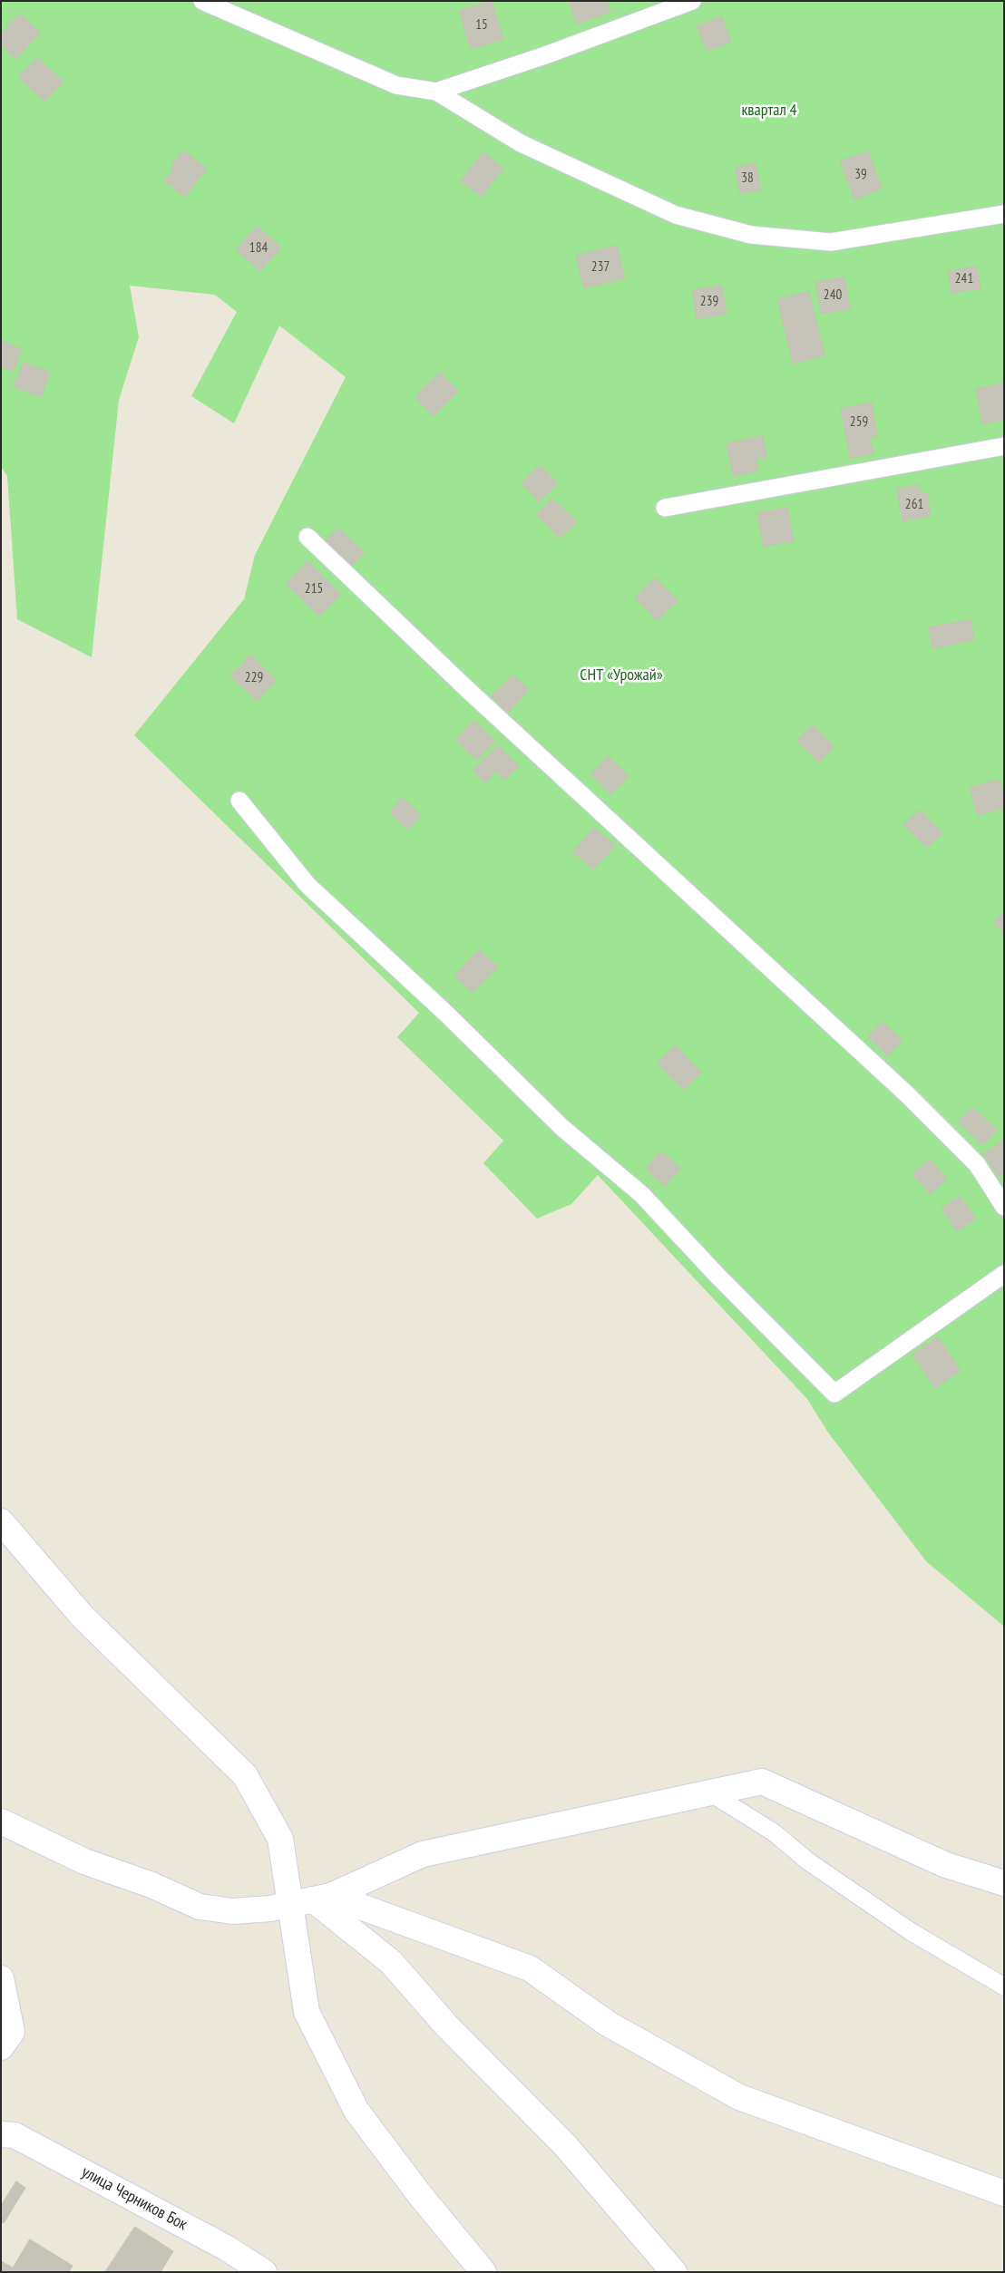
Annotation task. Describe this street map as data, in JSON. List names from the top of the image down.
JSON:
{
  "streets": {
    "street": ["улица Черников Бок"]
  },
  "parks": ["квартал 4", "СНТ «Урожай»"],
  "house_numbers": [
    "15",
    "39",
    "38",
    "184",
    "237",
    "241",
    "240",
    "239",
    "259",
    "261",
    "215",
    "229"
  ]
}
